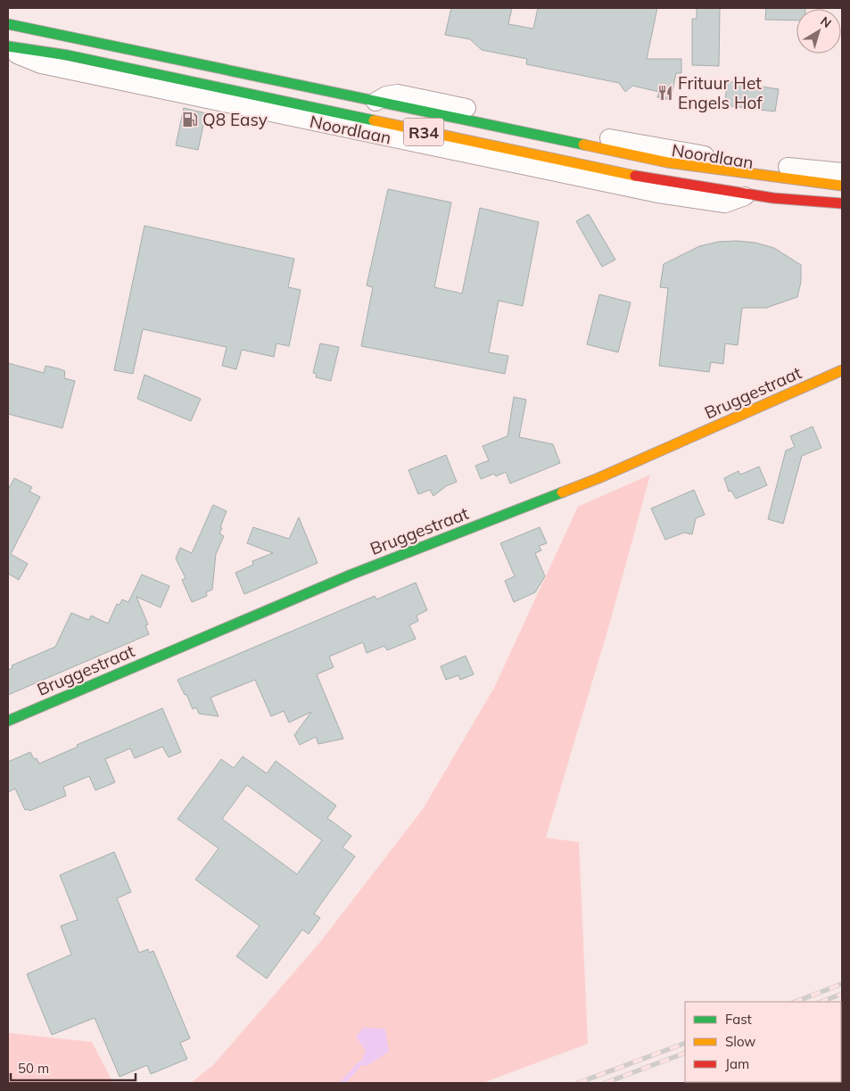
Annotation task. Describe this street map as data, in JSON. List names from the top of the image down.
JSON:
{
  "streets": {
    "main road": ["Noordlaan", "R34", "Bruggestraat"]
  },
  "places": {
    "restaurant": ["Frituur Het Engels Hof"],
    "fuel station": ["Q8 Easy"]
  },
  "legend": ["Fast", "Slow", "Jam"],
  "scale_bar": "50 m",
  "north": "top right"
}
